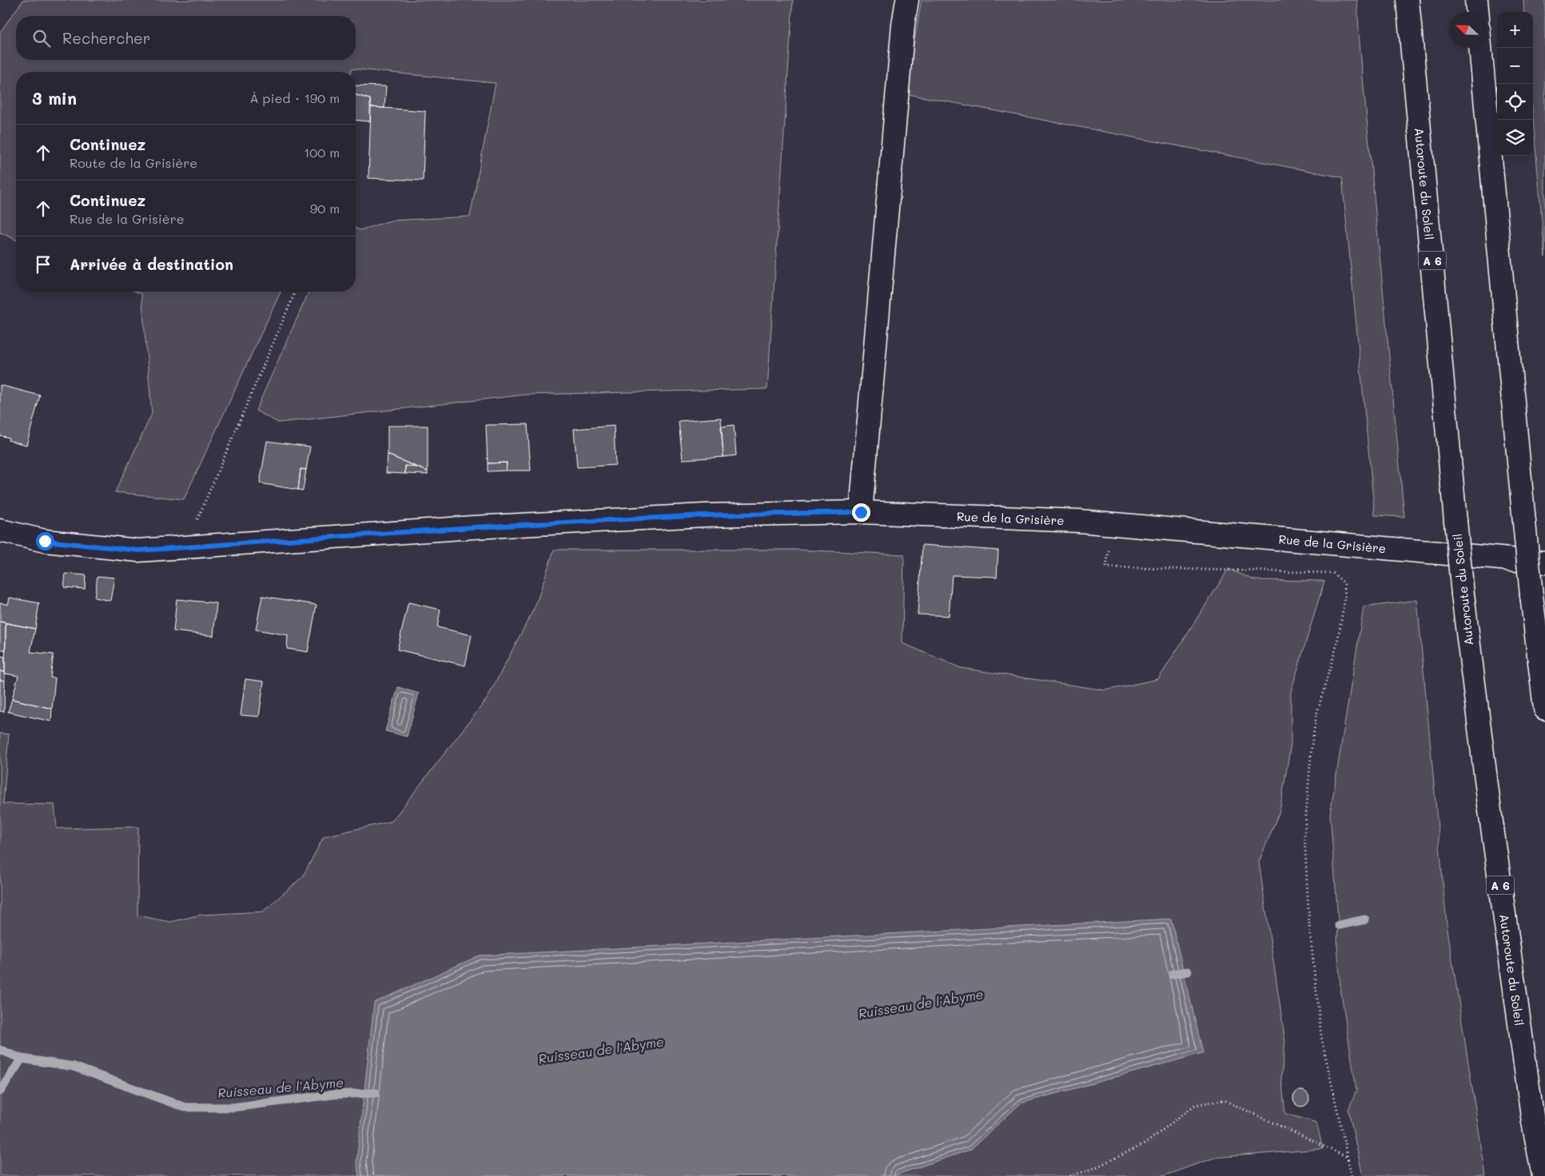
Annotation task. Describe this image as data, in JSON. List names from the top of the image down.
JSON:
{
  "streets": {
    "main road": ["Autoroute du Soleil", "A 6", "Rue de la Grisière"]
  },
  "water": ["Ruisseau de l'Abyme"],
  "north": "top left",
  "page": {
    "map_buttons": ["+", "−"],
    "search": "Rechercher",
    "heading": ["3 min", "À pied · 190 m"],
    "list": [
      ["Continuez", "Route de la Grisière", "100 m"],
      ["Continuez", "Rue de la Grisière", "90 m"],
      "Arrivée à destination"
    ]
  }
}
